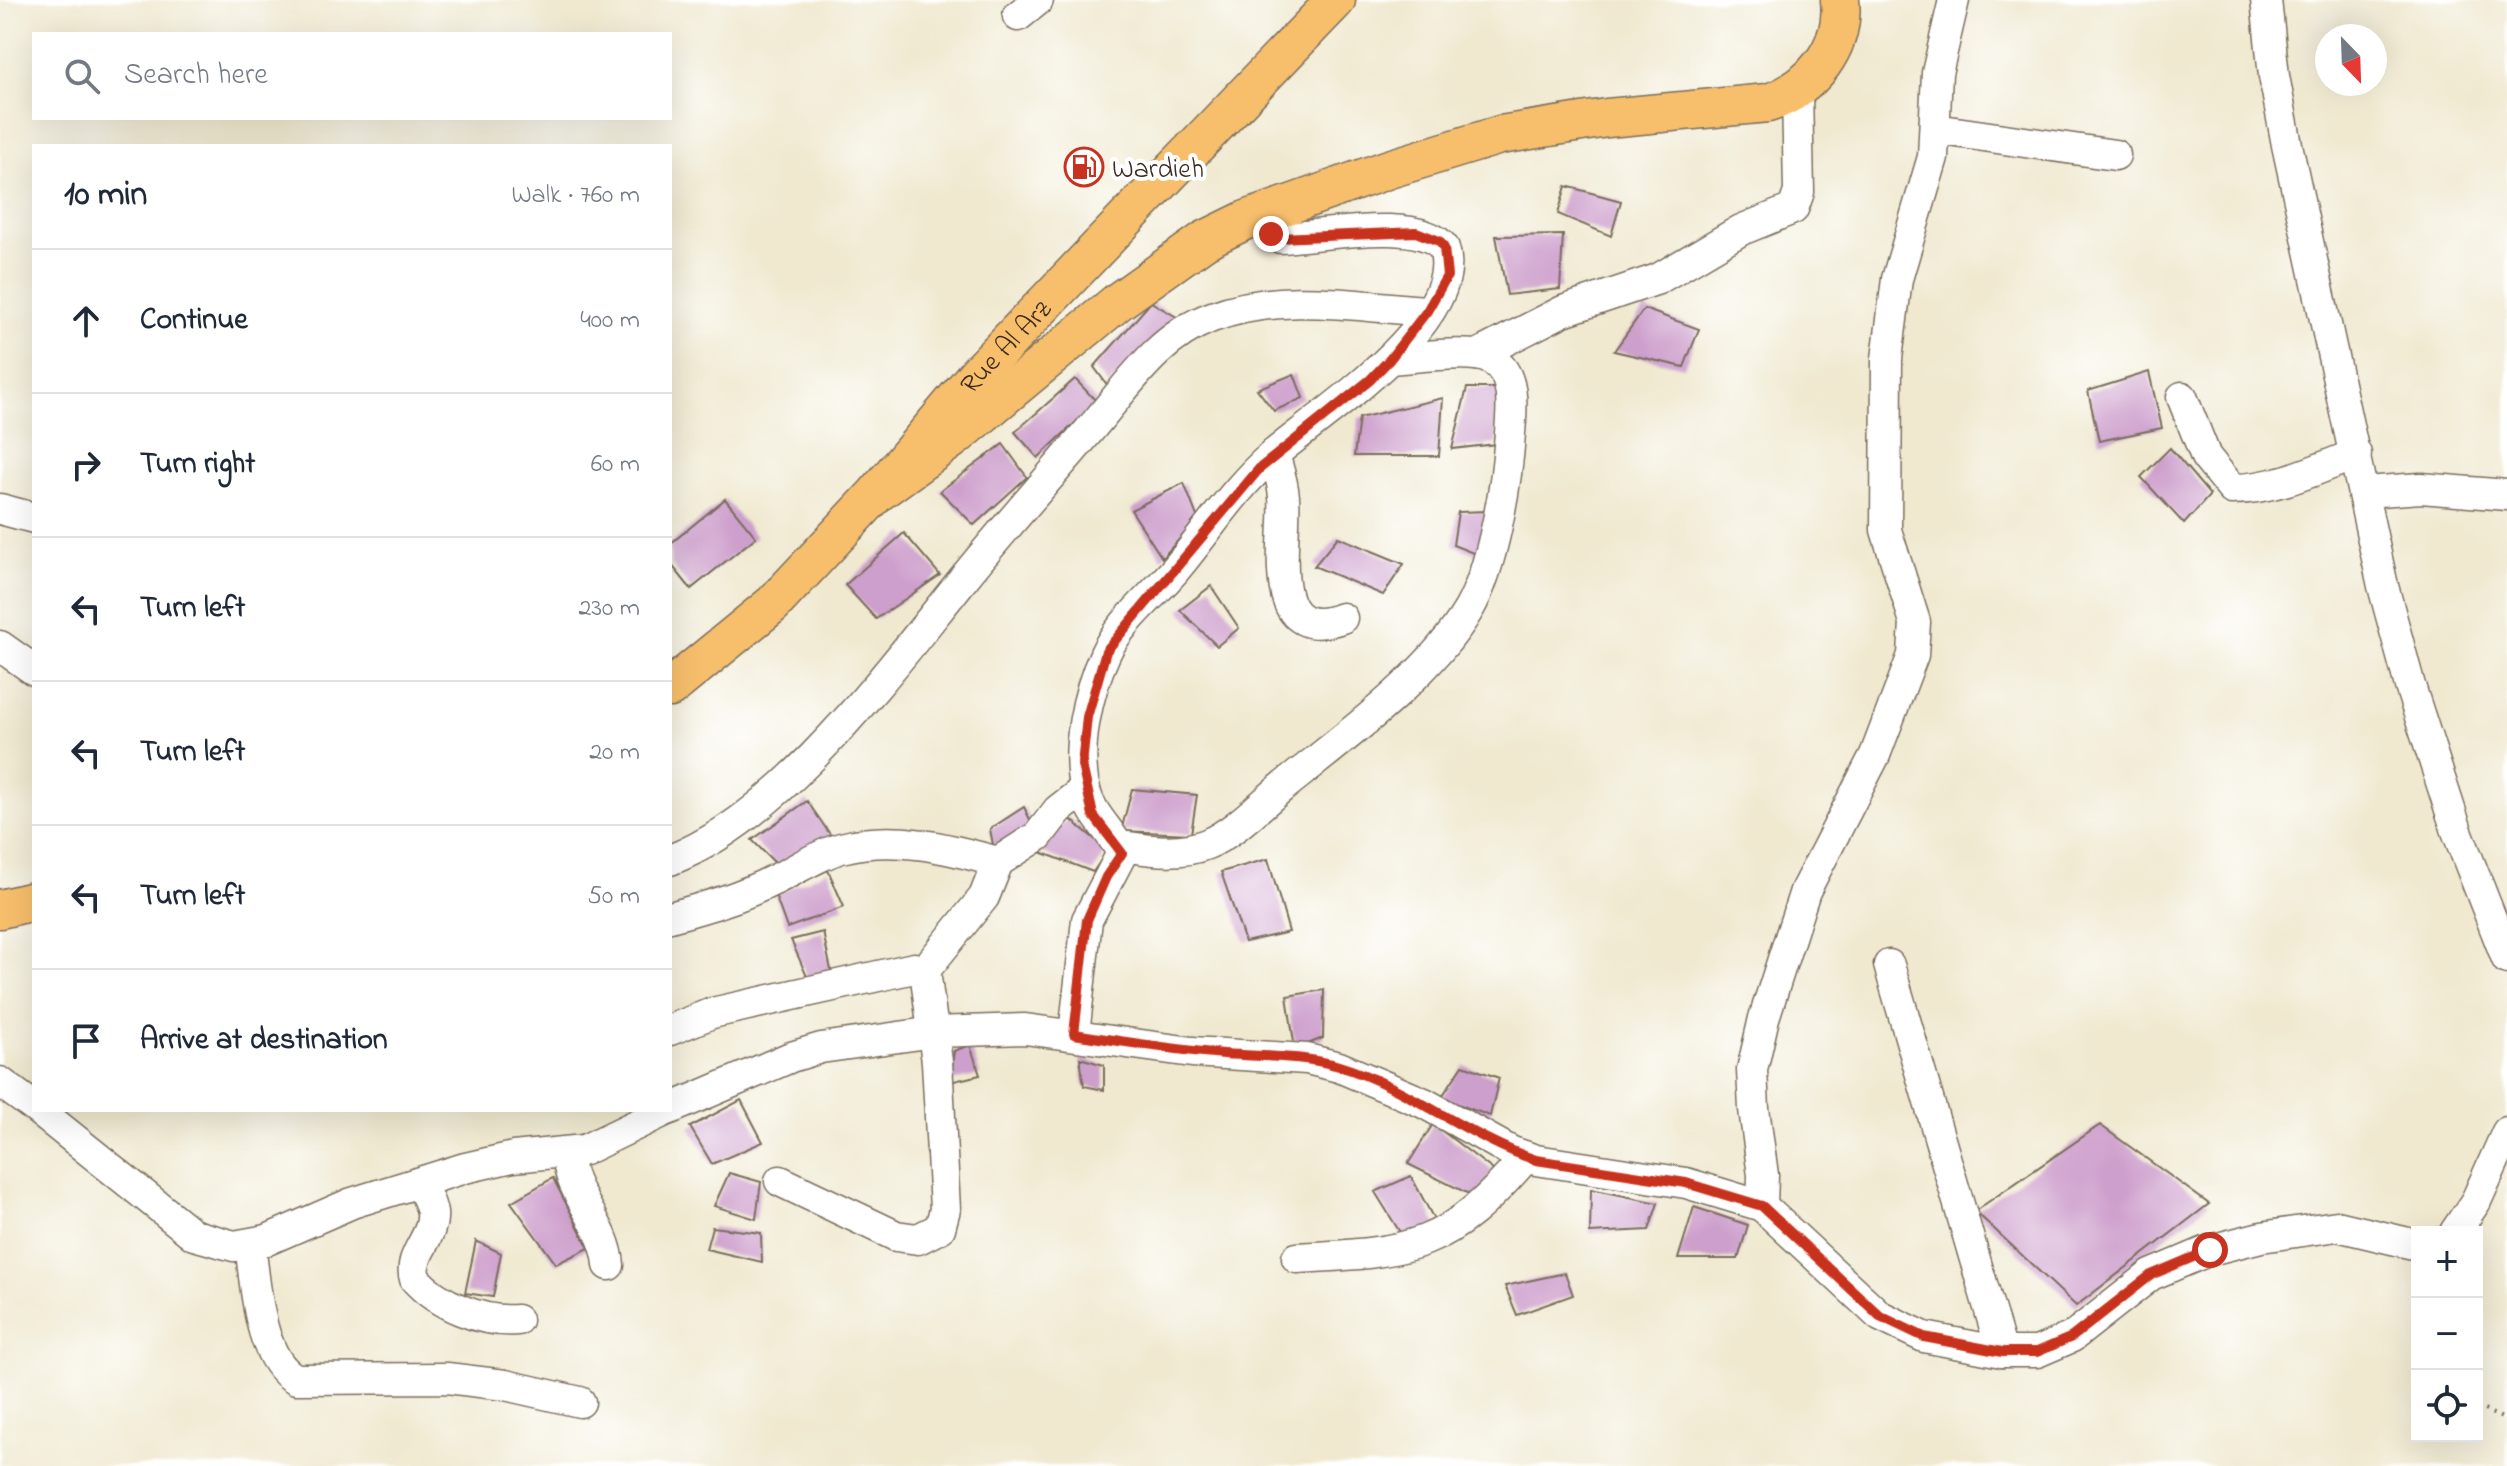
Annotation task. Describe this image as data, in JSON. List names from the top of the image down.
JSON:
{
  "streets": {
    "main road": ["Rue Al Arz"]
  },
  "places": {
    "fuel station": ["Wardieh"]
  },
  "north": "bottom right",
  "page": {
    "search": "Search here",
    "heading": ["10 min", "Walk · 760 m"],
    "list": [
      ["Continue", "400 m"],
      ["Turn right", "60 m"],
      ["Turn left", "230 m"],
      ["Turn left", "20 m"],
      ["Turn left", "50 m"],
      "Arrive at destination"
    ],
    "map_buttons": ["+", "−"]
  }
}
